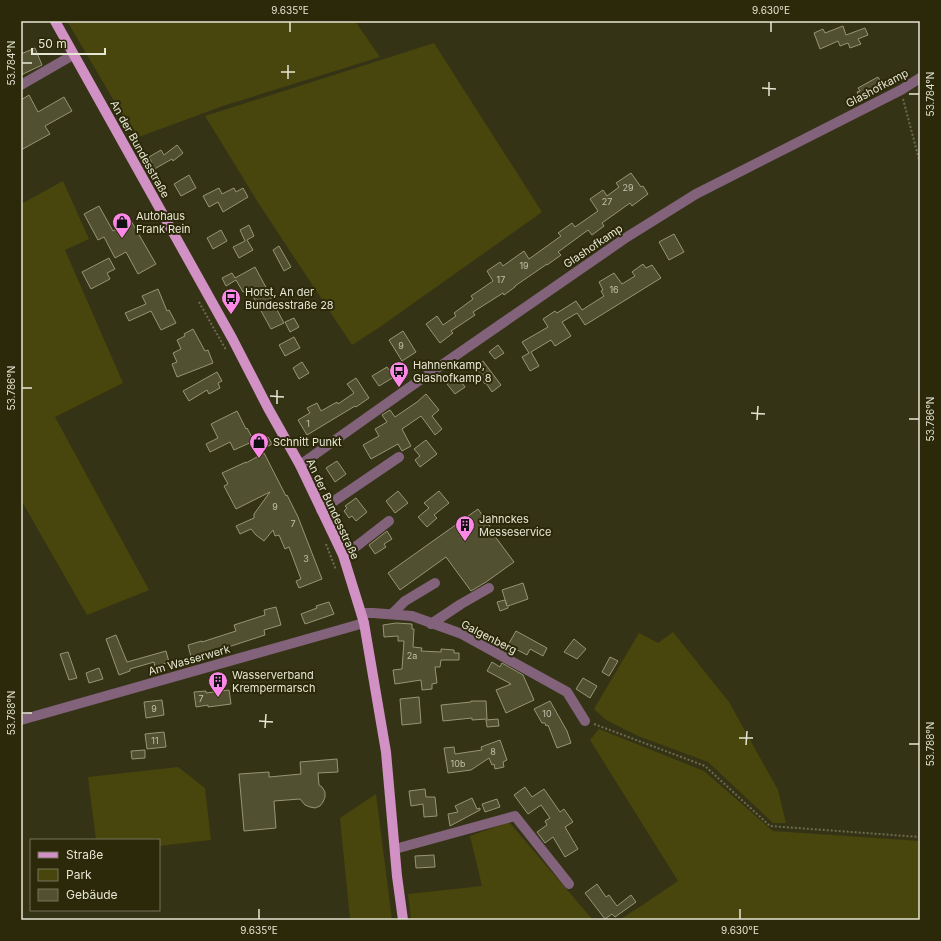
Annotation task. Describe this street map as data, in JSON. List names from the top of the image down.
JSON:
{
  "streets": {
    "main road": ["An der Bundesstraße"],
    "street": ["Glashofkamp", "Galgenberg", "Am Wasserwerk"]
  },
  "crossings": [
    ["Glashofkamp", "An der Bundesstraße"],
    ["An der Bundesstraße", "Galgenberg"],
    ["An der Bundesstraße", "Am Wasserwerk"],
    ["Galgenberg", "Am Wasserwerk"]
  ],
  "places": {
    "shop": ["Autohaus Frank Rein", "Schnitt Punkt"],
    "bus stop": ["Horst, An der Bundesstraße 28", "Hahnenkamp, Glashofkamp 8"],
    "building": ["Jahnckes Messeservice", "Wasserverband Krempermarsch"]
  },
  "house_numbers": [
    "29",
    "27",
    "19",
    "17",
    "16",
    "9",
    "1",
    "9",
    "7",
    "3",
    "2a",
    "7",
    "9",
    "10",
    "11",
    "8",
    "10b"
  ],
  "legend": ["Straße", "Park", "Gebäude"],
  "scale_bar": "50 m",
  "coordinates": [
    "9.635°E",
    "9.630°E",
    "53.784°N",
    "53.786°N",
    "53.788°N"
  ]
}
